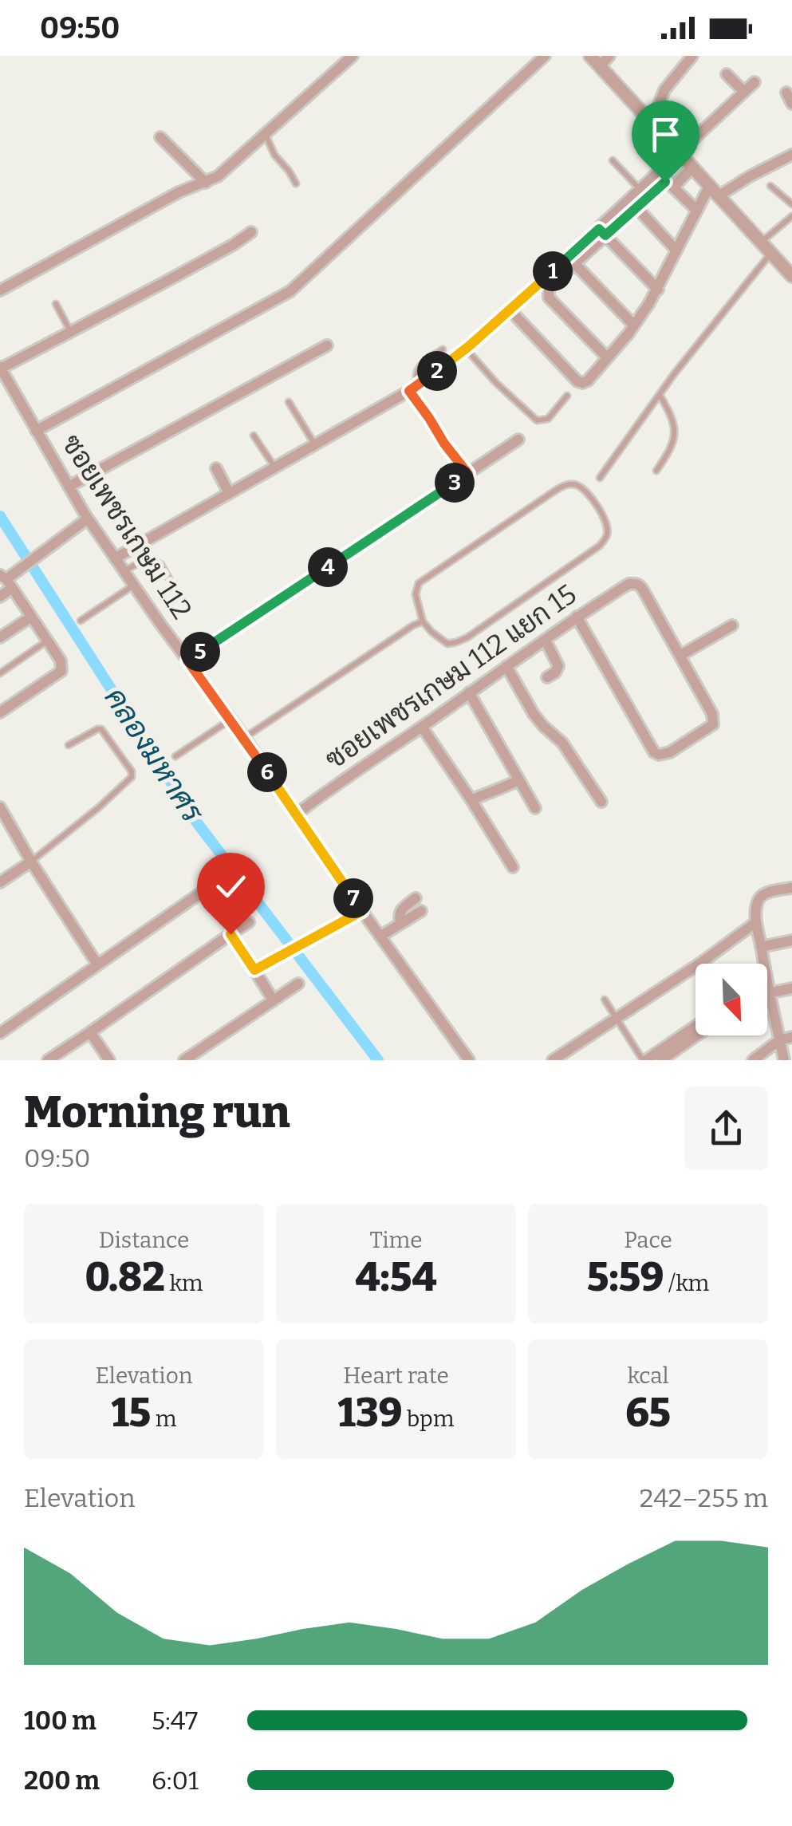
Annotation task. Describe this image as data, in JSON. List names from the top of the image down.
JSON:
{
  "streets": {
    "street": ["ซอยเพชรเกษม 112", "ซอยเพชรเกษม 112 แยก 15"]
  },
  "crossings": [
    ["ซอยเพชรเกษม 112", "ซอยเพชรเกษม 112 แยก 15"]
  ],
  "water": ["คลองมหาศร"],
  "north": "bottom right",
  "page": {
    "status": "09:50",
    "pins": [
      "1",
      "2",
      "3",
      "4",
      "5",
      "6",
      "7"
    ],
    "heading": ["Morning run", "09:50"],
    "stats": [
      ["Distance", "0.82 km"],
      ["Time", "4:54"],
      ["Pace", "5:59 /km"],
      ["Elevation", "15 m"],
      ["Heart rate", "139 bpm"],
      ["kcal", "65"]
    ],
    "chart": ["Elevation", "242–255 m"],
    "list": [
      {
        "name": "100 m",
        "note": "5:47"
      },
      {
        "name": "200 m",
        "note": "6:01"
      }
    ]
  }
}
